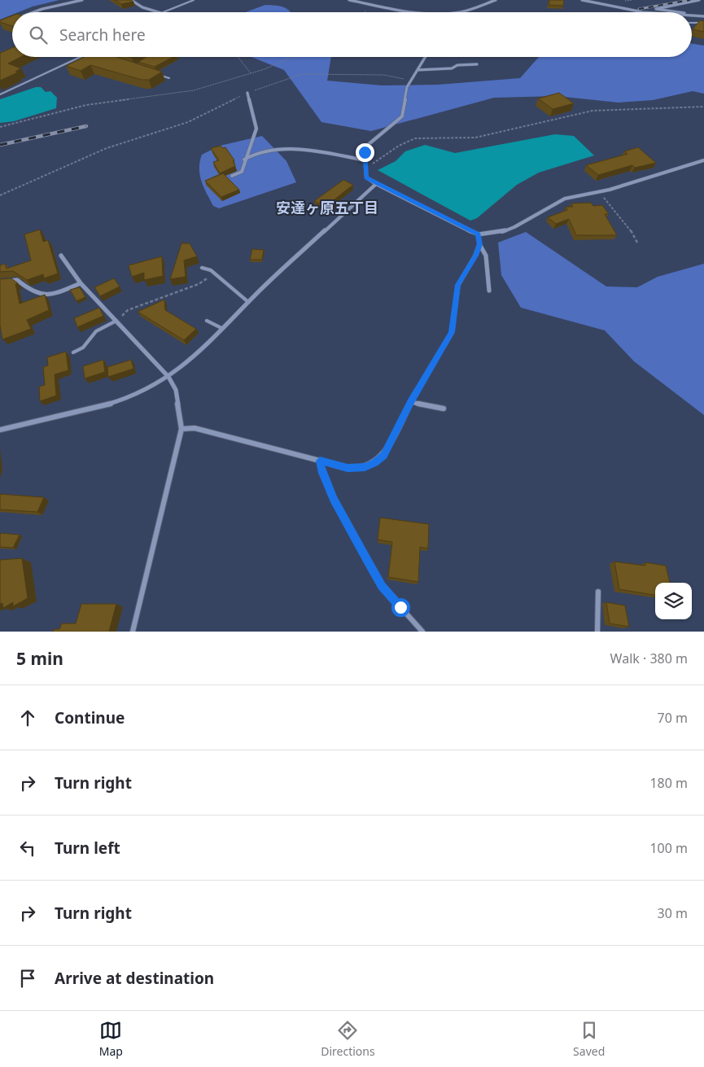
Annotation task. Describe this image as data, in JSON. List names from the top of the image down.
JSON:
{
  "districts": ["安達ヶ原五丁目"],
  "page": {
    "search": "Search here",
    "heading": ["5 min", "Walk · 380 m"],
    "list": [
      ["Continue", "70 m"],
      ["Turn right", "180 m"],
      ["Turn left", "100 m"],
      ["Turn right", "30 m"],
      "Arrive at destination"
    ],
    "nav": ["Map", "Directions", "Saved"]
  }
}
